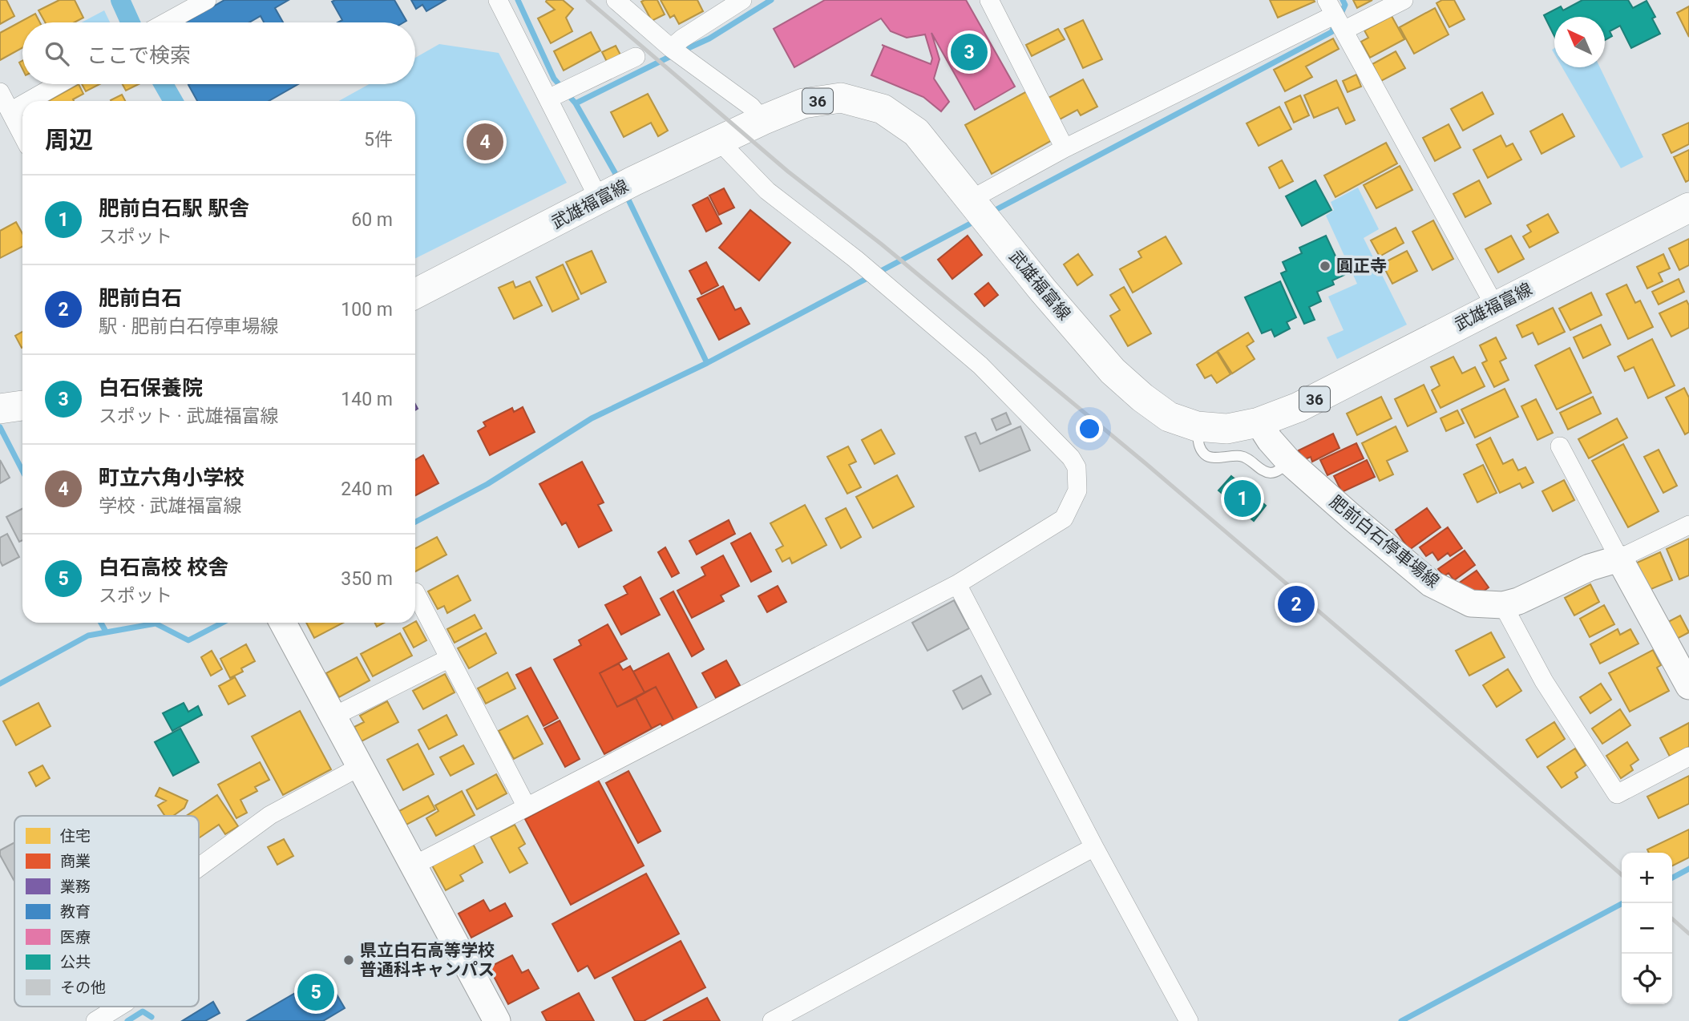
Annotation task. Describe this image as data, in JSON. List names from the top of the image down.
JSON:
{
  "streets": {
    "main road": ["36", "武雄福富線", "肥前白石停車場線"]
  },
  "crossings": [
    ["武雄福富線", "肥前白石停車場線"]
  ],
  "places": ["圓正寺", "県立白石高等学校 普通科キャンパス"],
  "legend": [
    "住宅",
    "商業",
    "業務",
    "教育",
    "医療",
    "公共",
    "その他"
  ],
  "north": "top left",
  "page": {
    "search": "ここで検索",
    "pins": [
      "3",
      "4",
      "1",
      "2",
      "5"
    ],
    "heading": ["周辺", "5件"],
    "list": [
      {
        "mark": "1",
        "name": "肥前白石駅 駅舎",
        "note": "スポット",
        "value": "60 m"
      },
      {
        "mark": "2",
        "name": "肥前白石",
        "note": "駅 · 肥前白石停車場線",
        "value": "100 m"
      },
      {
        "mark": "3",
        "name": "白石保養院",
        "note": "スポット · 武雄福富線",
        "value": "140 m"
      },
      {
        "mark": "4",
        "name": "町立六角小学校",
        "note": "学校 · 武雄福富線",
        "value": "240 m"
      },
      {
        "mark": "5",
        "name": "白石高校 校舎",
        "note": "スポット",
        "value": "350 m"
      }
    ],
    "map_buttons": ["+", "−"]
  }
}
